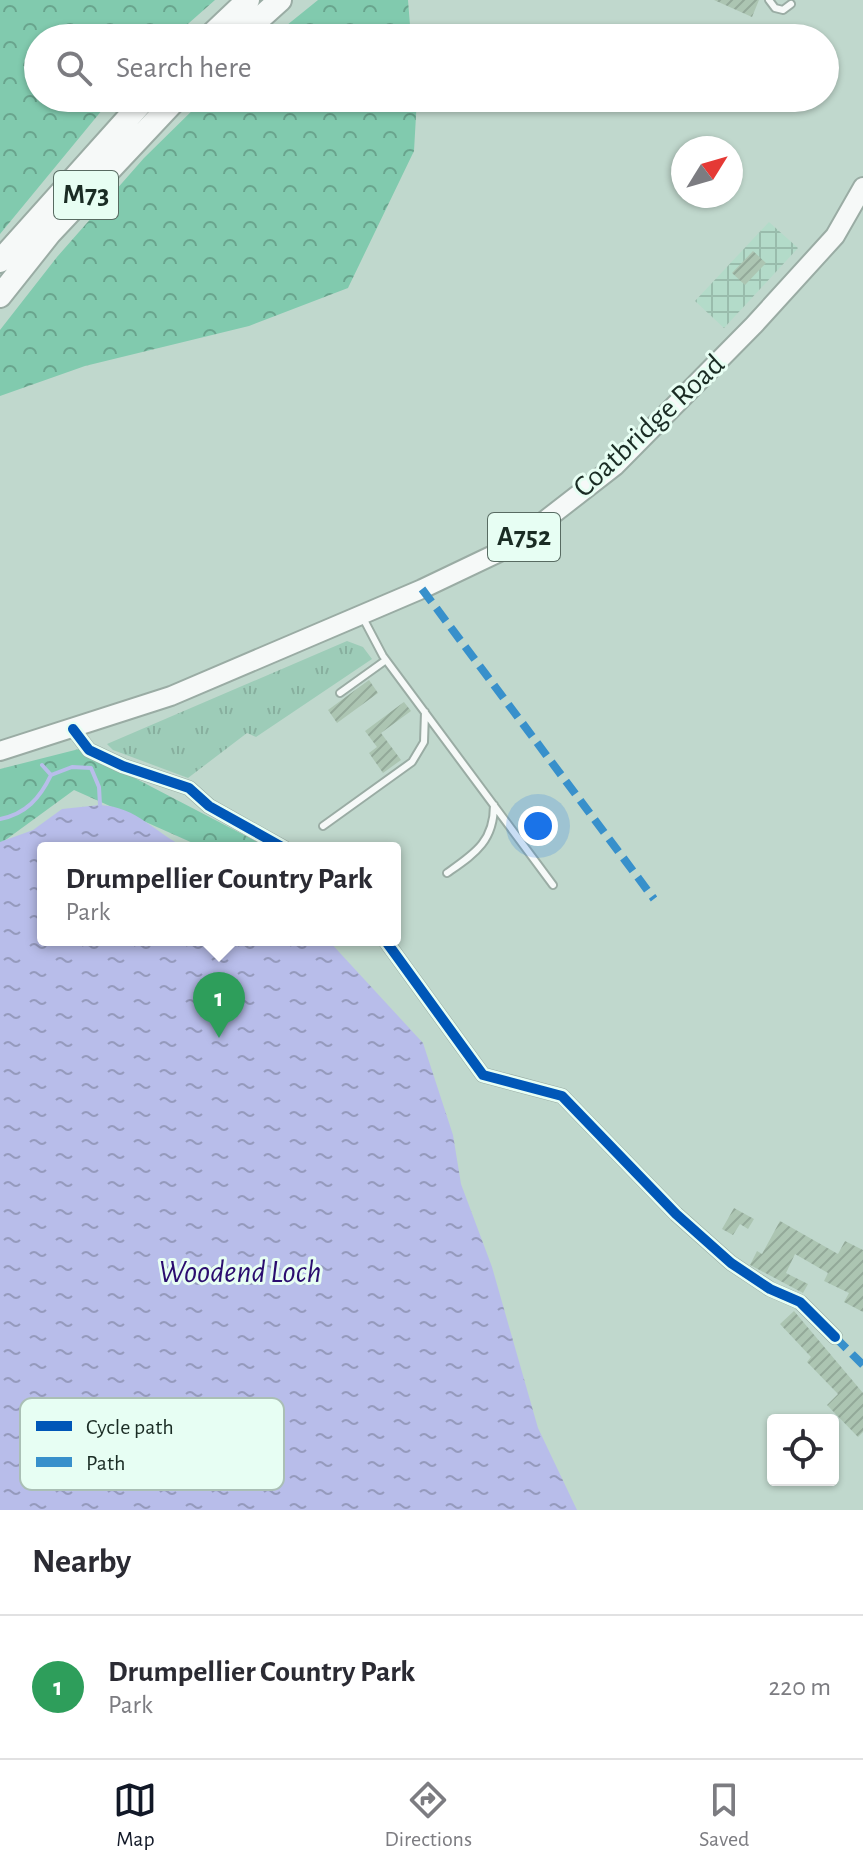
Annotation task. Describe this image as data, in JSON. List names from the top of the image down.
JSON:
{
  "streets": {
    "highway": ["M73"],
    "main road": ["Coatbridge Road", "A752"]
  },
  "crossings": [
    ["Coatbridge Road", "A752"]
  ],
  "water": ["Woodend Loch"],
  "legend": ["Cycle path", "Path"],
  "north": "top right",
  "page": {
    "search": "Search here",
    "popup": ["Drumpellier Country Park", "Park"],
    "pins": "1",
    "heading": "Nearby",
    "list": [
      {
        "mark": "1",
        "name": "Drumpellier Country Park",
        "note": "Park",
        "value": "220 m"
      }
    ],
    "nav": ["Map", "Directions", "Saved"]
  }
}
